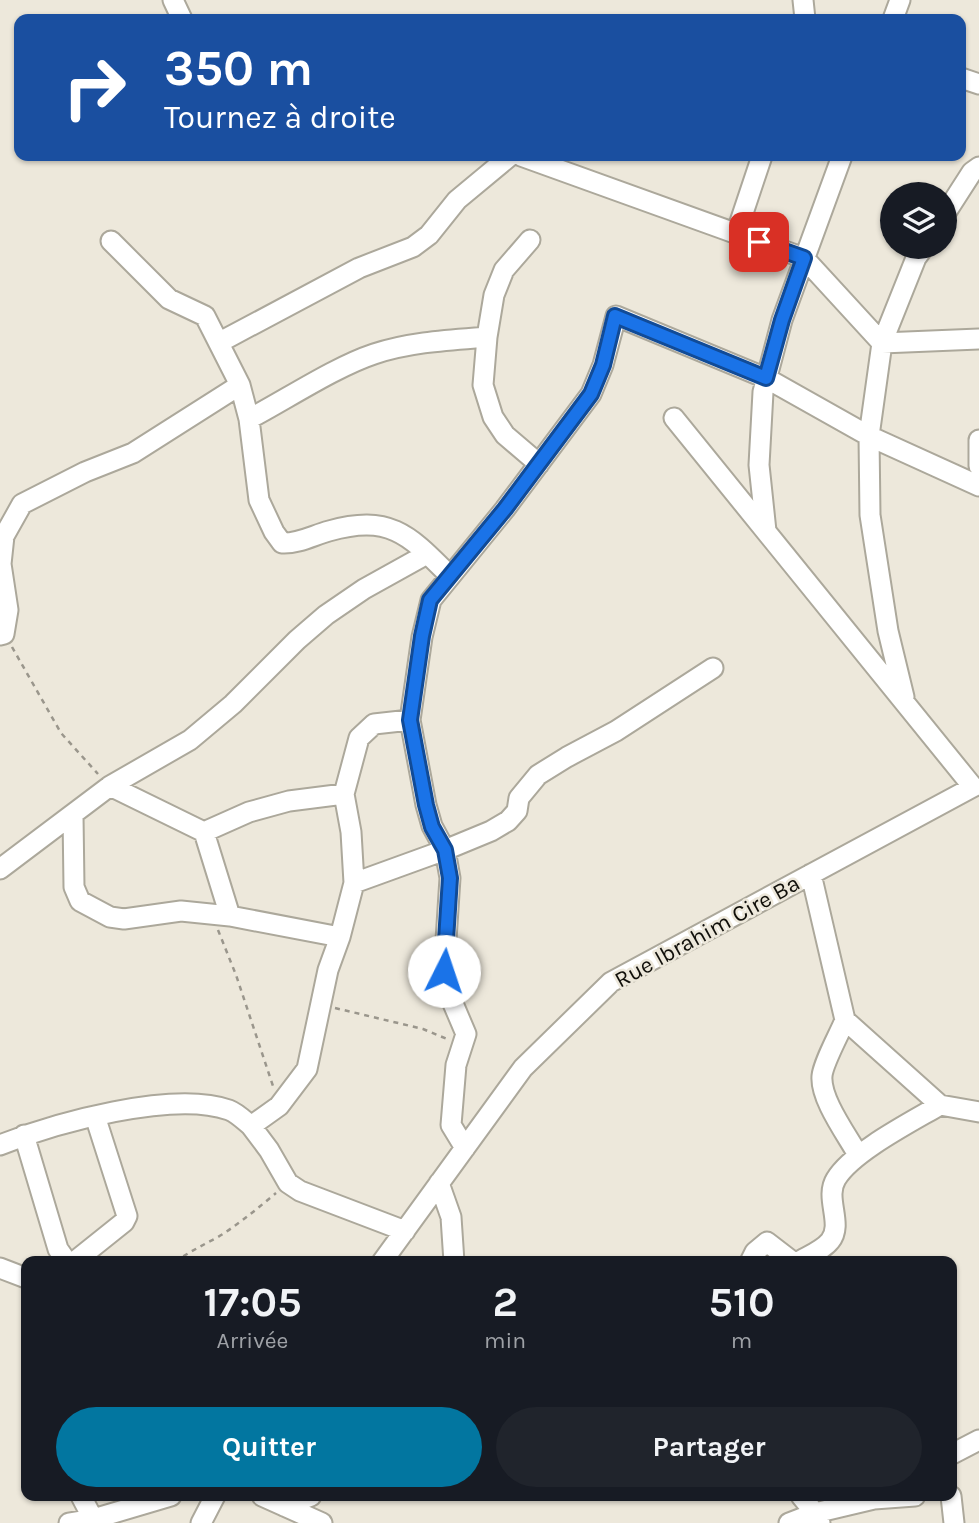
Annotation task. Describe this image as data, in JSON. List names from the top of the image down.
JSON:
{
  "streets": {
    "street": ["Rue Ibrahim Cire Ba"]
  },
  "page": {
    "turn": ["350 m", "Tournez à droite"],
    "eta": [
      "17:05",
      "Arrivée",
      "2",
      "min",
      "510",
      "m"
    ],
    "buttons": ["Quitter", "Partager"]
  }
}
